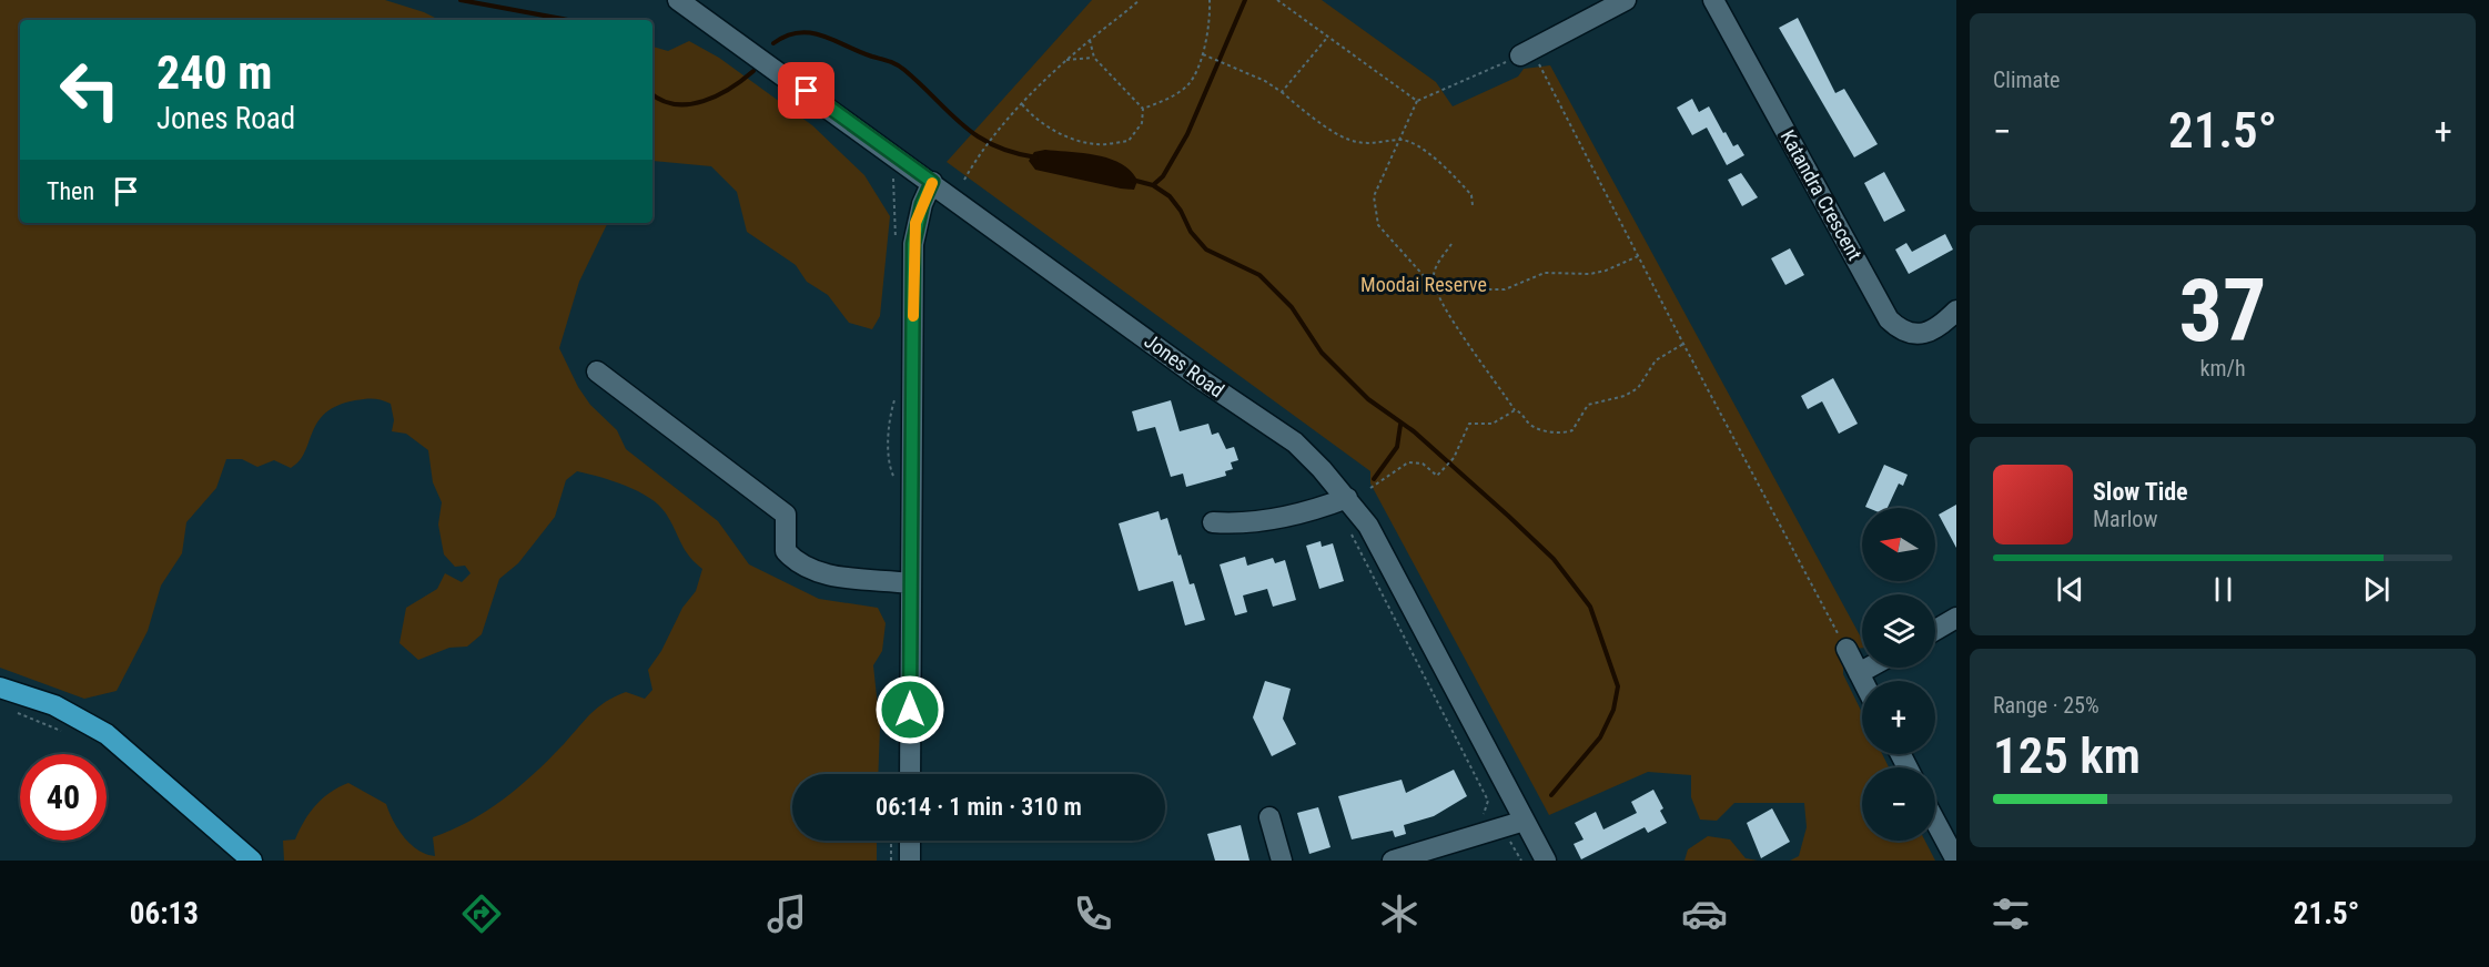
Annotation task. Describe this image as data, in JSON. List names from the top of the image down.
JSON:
{
  "streets": {
    "street": ["Katandra Crescent", "Jones Road"]
  },
  "parks": ["Moodai Reserve"],
  "north": "left",
  "page": {
    "tile": [
      "Climate",
      ["37", "km/h"],
      ["Range · 25%", "125 km"]
    ],
    "turn": ["240 m", "Jones Road"],
    "heat": ["−", "21.5°", "+"],
    "then": "Then",
    "song": ["Slow Tide", "Marlow"],
    "map_buttons": ["+", "−"],
    "limit": "40",
    "trip": "06:14 · 1 min · 310 m",
    "tabs": ["06:13", "21.5°"]
  }
}
